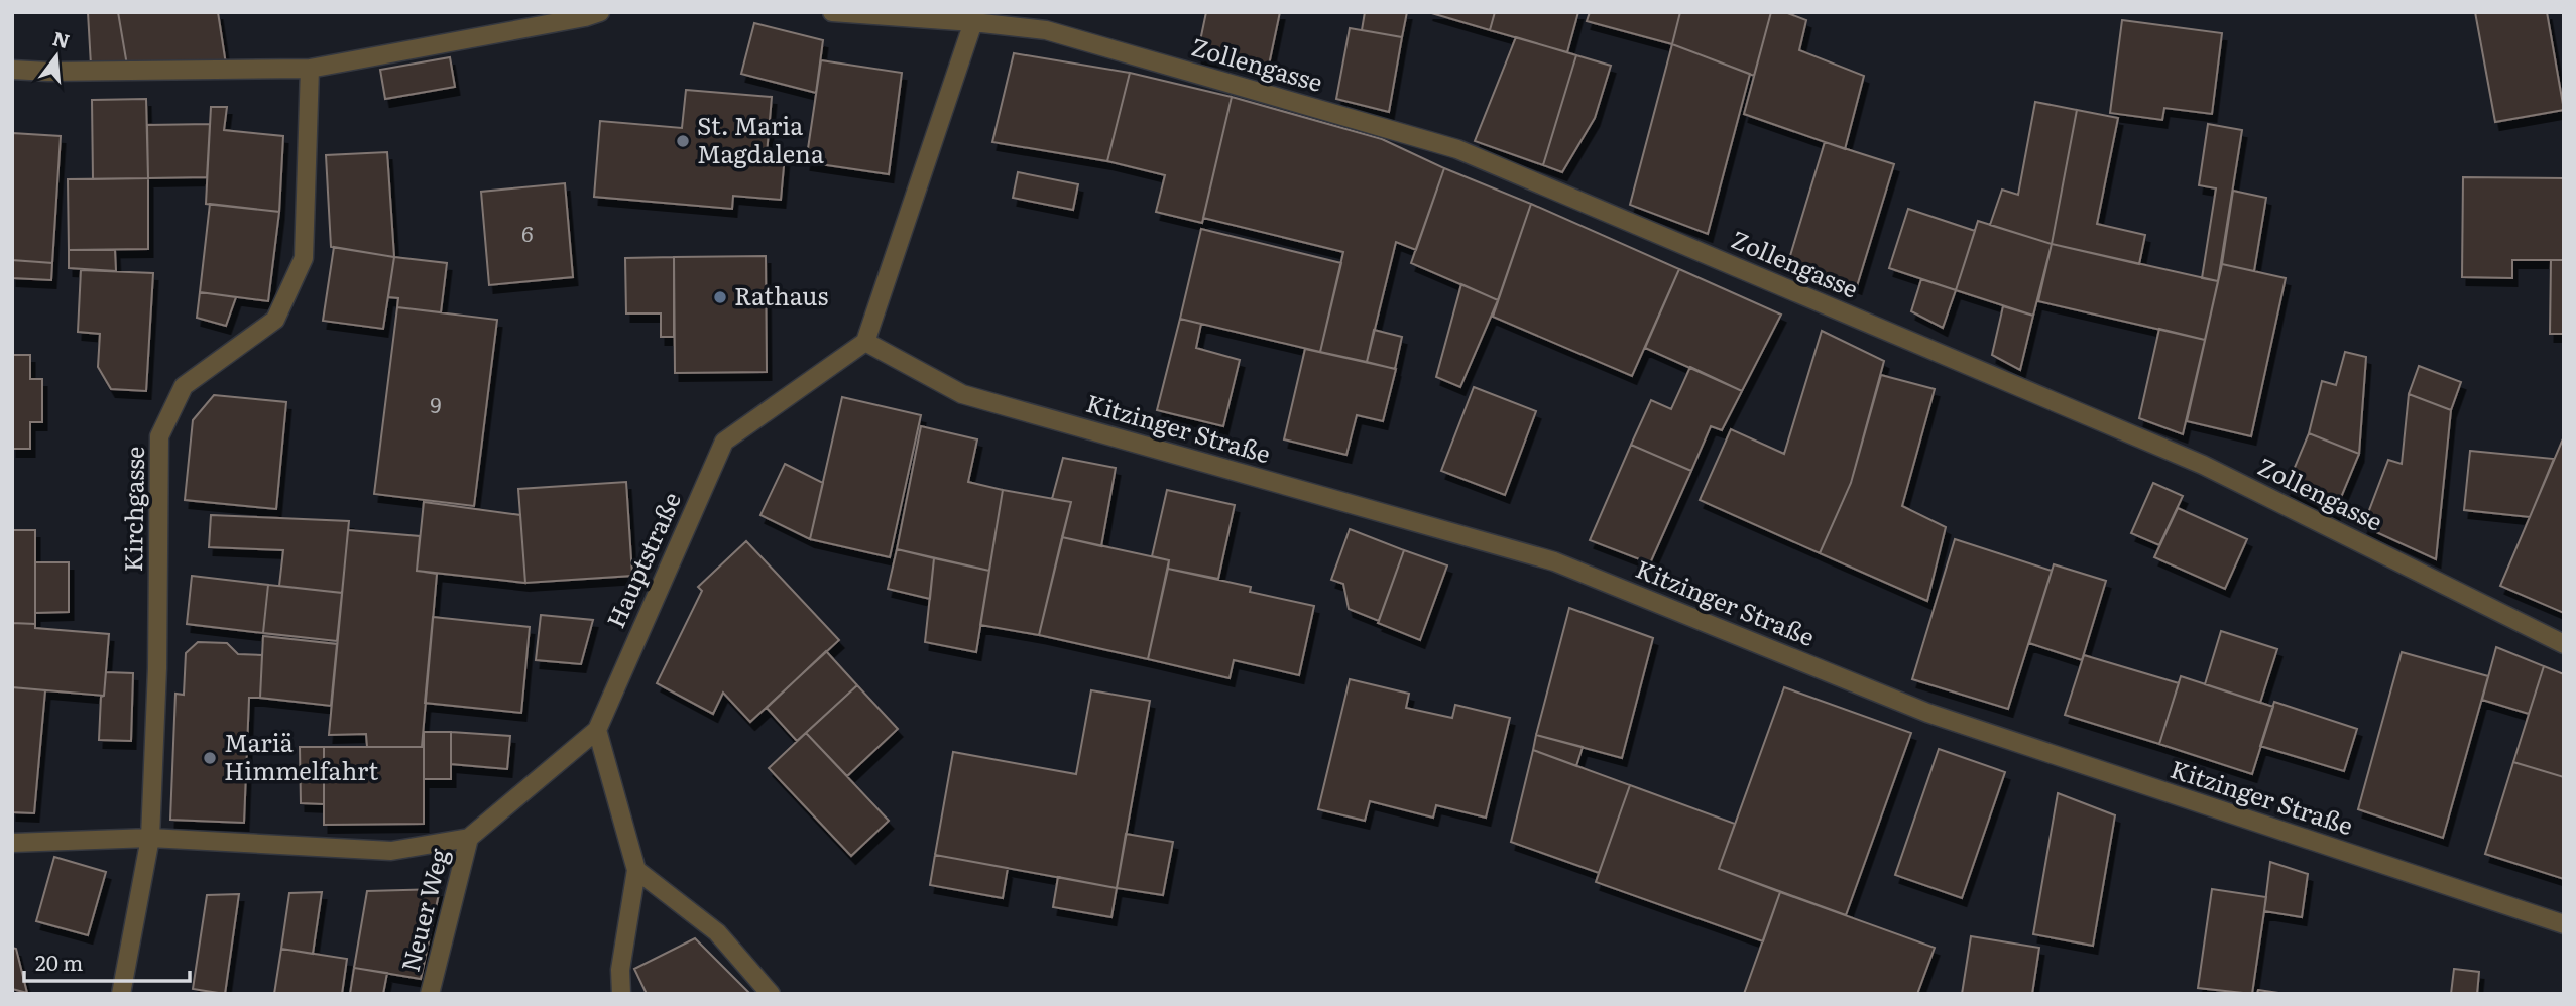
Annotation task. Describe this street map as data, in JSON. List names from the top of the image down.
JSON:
{
  "streets": {
    "street": [
      "Zollengasse",
      "Kitzinger Straße",
      "Kirchgasse",
      "Hauptstraße",
      "Neuer Weg"
    ]
  },
  "crossings": [
    ["Kitzinger Straße", "Hauptstraße"],
    ["Hauptstraße", "Neuer Weg"]
  ],
  "places": ["St. Maria Magdalena", "Rathaus", "Mariä Himmelfahrt"],
  "house_numbers": ["6", "9"],
  "scale_bar": "20 m",
  "north": "top"
}
